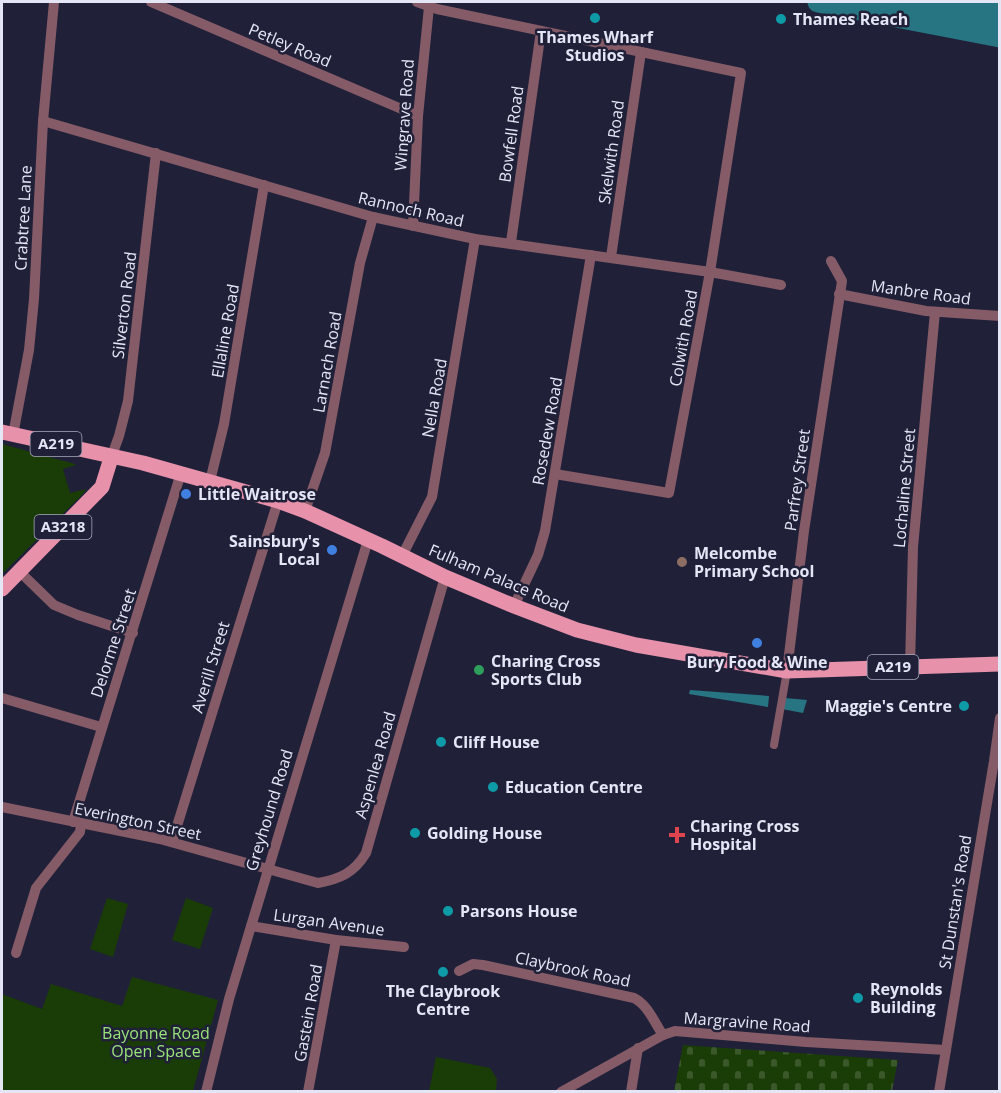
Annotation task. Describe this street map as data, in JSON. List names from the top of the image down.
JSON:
{
  "streets": {
    "main road": ["A219", "A3218", "Fulham Palace Road"],
    "street": [
      "Petley Road",
      "Wingrave Road",
      "Bowfell Road",
      "Skelwith Road",
      "Rannoch Road",
      "Crabtree Lane",
      "Manbre Road",
      "Silverton Road",
      "Ellaline Road",
      "Colwith Road",
      "Larnach Road",
      "Nella Road",
      "Rosedew Road",
      "Parfrey Street",
      "Lochaline Street",
      "Delorme Street",
      "Averill Street",
      "Aspenlea Road",
      "Greyhound Road",
      "Everington Street",
      "St Dunstan's Road",
      "Lurgan Avenue",
      "Claybrook Road",
      "Gastein Road",
      "Margravine Road"
    ]
  },
  "crossings": [
    ["Petley Road", "Wingrave Road"],
    ["Wingrave Road", "Rannoch Road"],
    ["Bowfell Road", "Rannoch Road"],
    ["Skelwith Road", "Rannoch Road"],
    ["Skelwith Road", "Colwith Road"],
    ["Rannoch Road", "Crabtree Lane"],
    ["Rannoch Road", "Silverton Road"],
    ["Rannoch Road", "Ellaline Road"],
    ["Rannoch Road", "Colwith Road"],
    ["Rannoch Road", "Larnach Road"],
    ["Rannoch Road", "Nella Road"],
    ["Rannoch Road", "Rosedew Road"],
    ["Crabtree Lane", "Fulham Palace Road"],
    ["Manbre Road", "Parfrey Street"],
    ["Manbre Road", "Lochaline Street"],
    ["Silverton Road", "A3218"],
    ["Silverton Road", "Fulham Palace Road"],
    ["Ellaline Road", "Fulham Palace Road"],
    ["Colwith Road", "Rosedew Road"],
    ["Larnach Road", "Fulham Palace Road"],
    ["Nella Road", "Fulham Palace Road"],
    ["Rosedew Road", "Fulham Palace Road"],
    ["Parfrey Street", "Fulham Palace Road"],
    ["Lochaline Street", "Fulham Palace Road"],
    ["A3218", "Fulham Palace Road"],
    ["Fulham Palace Road", "Delorme Street"],
    ["Fulham Palace Road", "Averill Street"],
    ["Fulham Palace Road", "Aspenlea Road"],
    ["Fulham Palace Road", "Greyhound Road"],
    ["Delorme Street", "Everington Street"],
    ["Averill Street", "Everington Street"],
    ["Aspenlea Road", "Greyhound Road"],
    ["Aspenlea Road", "Everington Street"],
    ["Greyhound Road", "Everington Street"],
    ["Greyhound Road", "Lurgan Avenue"],
    ["St Dunstan's Road", "Margravine Road"],
    ["Lurgan Avenue", "Gastein Road"],
    ["Claybrook Road", "Margravine Road"]
  ],
  "parks": ["Bayonne Road Open Space"],
  "places": {
    "other": [
      "Thames Wharf Studios",
      "Thames Reach",
      "Little Waitrose",
      "Sainsbury's Local",
      "Melcombe Primary School",
      "Bury Food & Wine",
      "Charing Cross Sports Club",
      "Maggie's Centre",
      "Cliff House",
      "Education Centre",
      "Golding House",
      "Parsons House",
      "The Claybrook Centre",
      "Reynolds Building"
    ],
    "health": ["Charing Cross Hospital"]
  }
}
